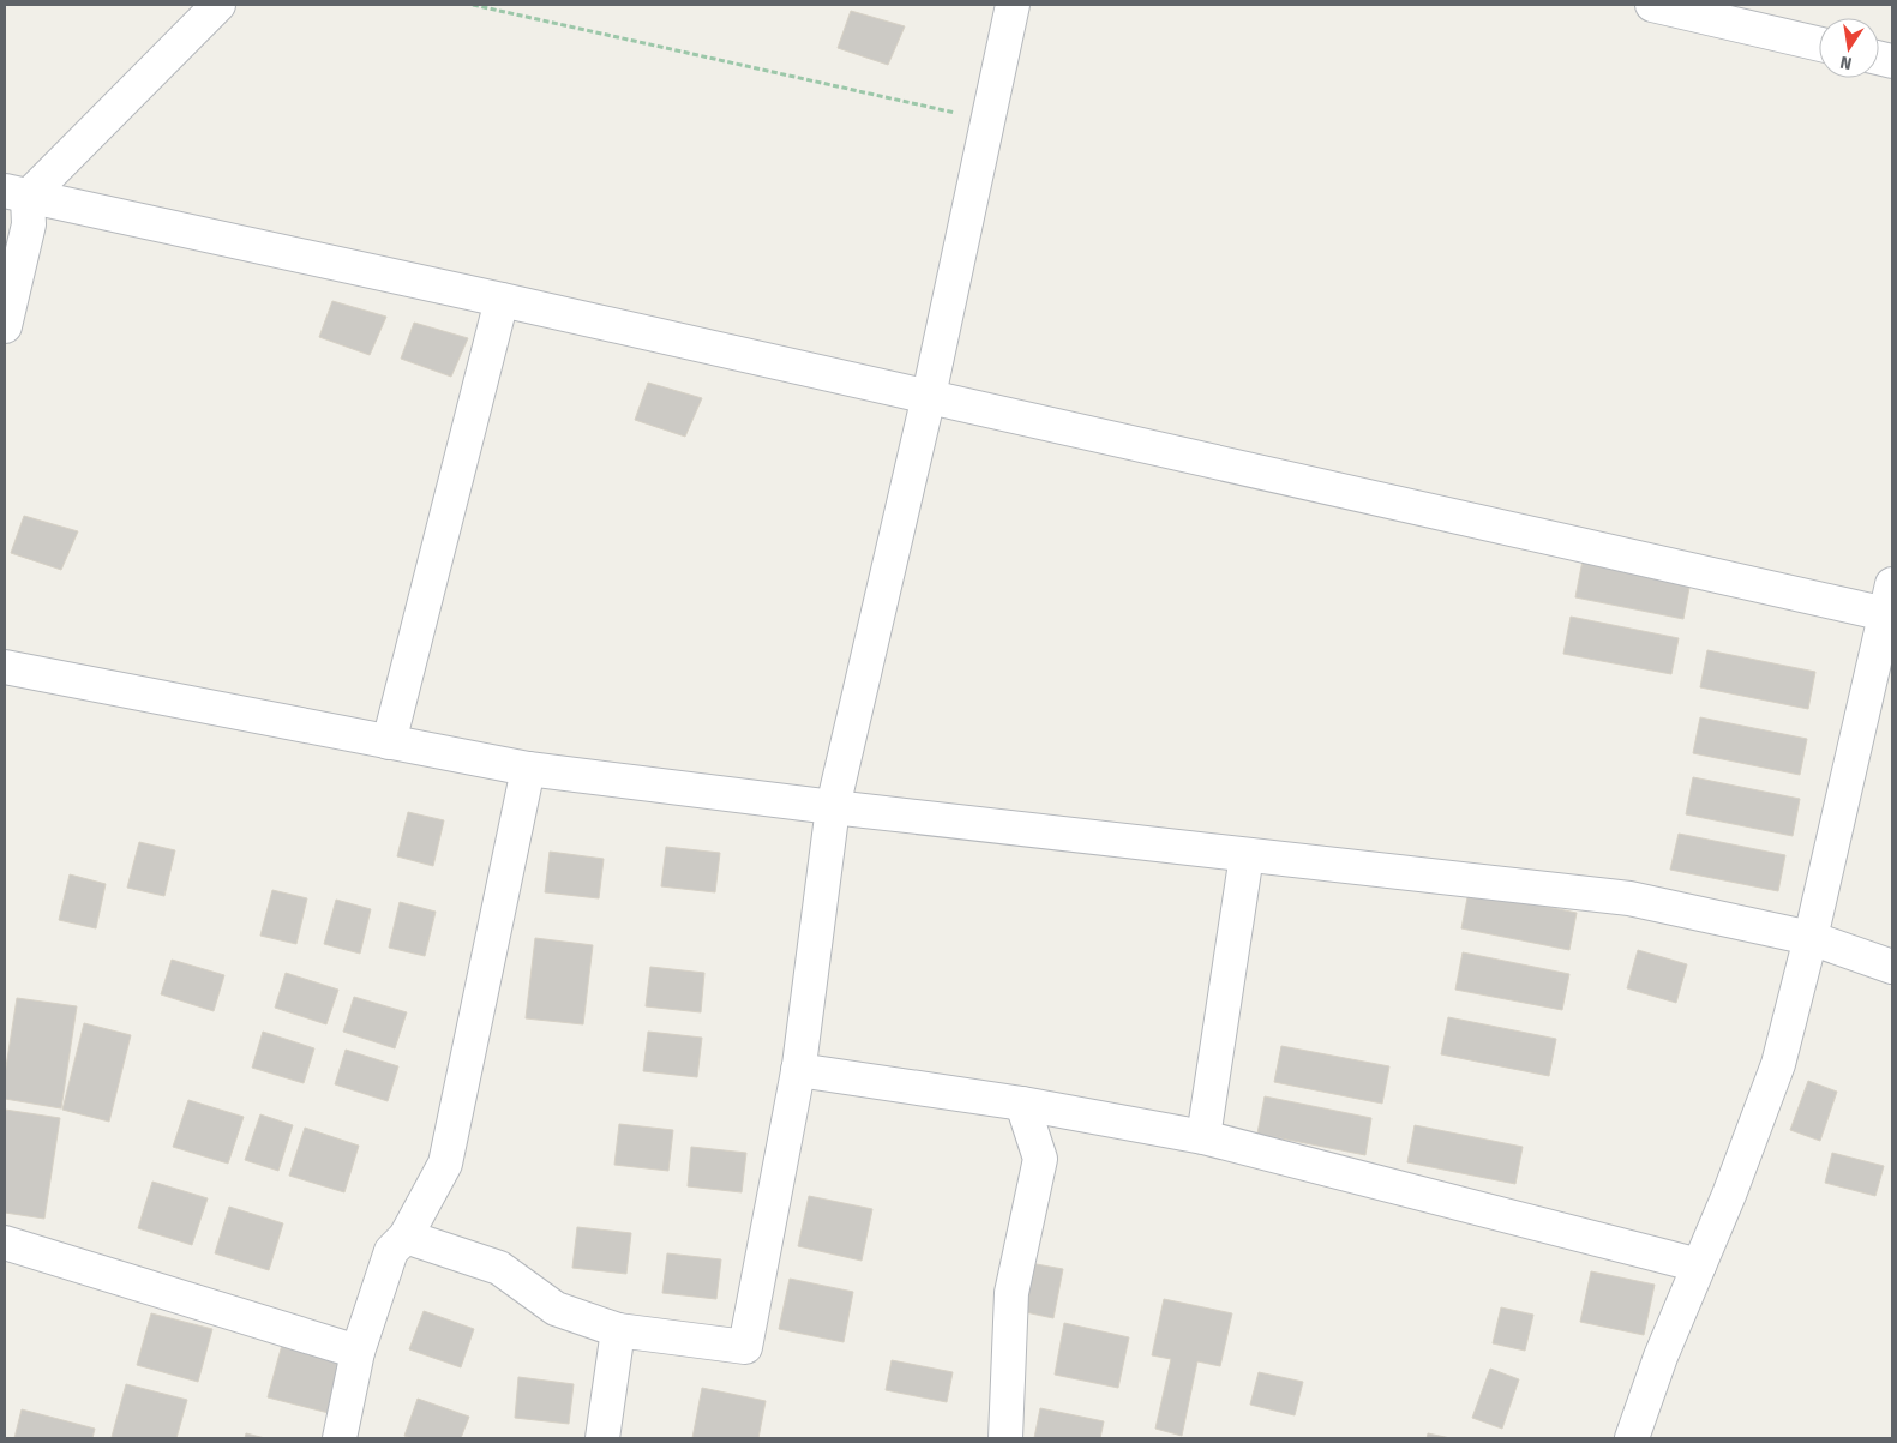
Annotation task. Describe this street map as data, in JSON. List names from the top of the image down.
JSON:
{
  "north": "bottom"
}
